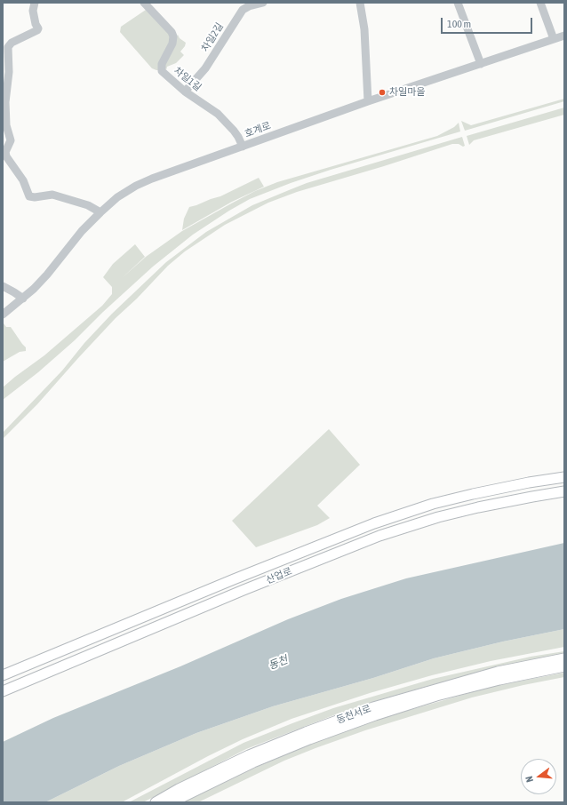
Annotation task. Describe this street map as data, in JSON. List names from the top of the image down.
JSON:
{
  "streets": {
    "main road": ["산업로", "동천서로"],
    "street": ["차일2길", "차일1길", "호계로"]
  },
  "crossings": [
    ["차일2길", "차일1길"],
    ["차일1길", "호계로"]
  ],
  "water": ["동천"],
  "places": ["차일마을"],
  "scale_bar": "100 m",
  "north": "left"
}
